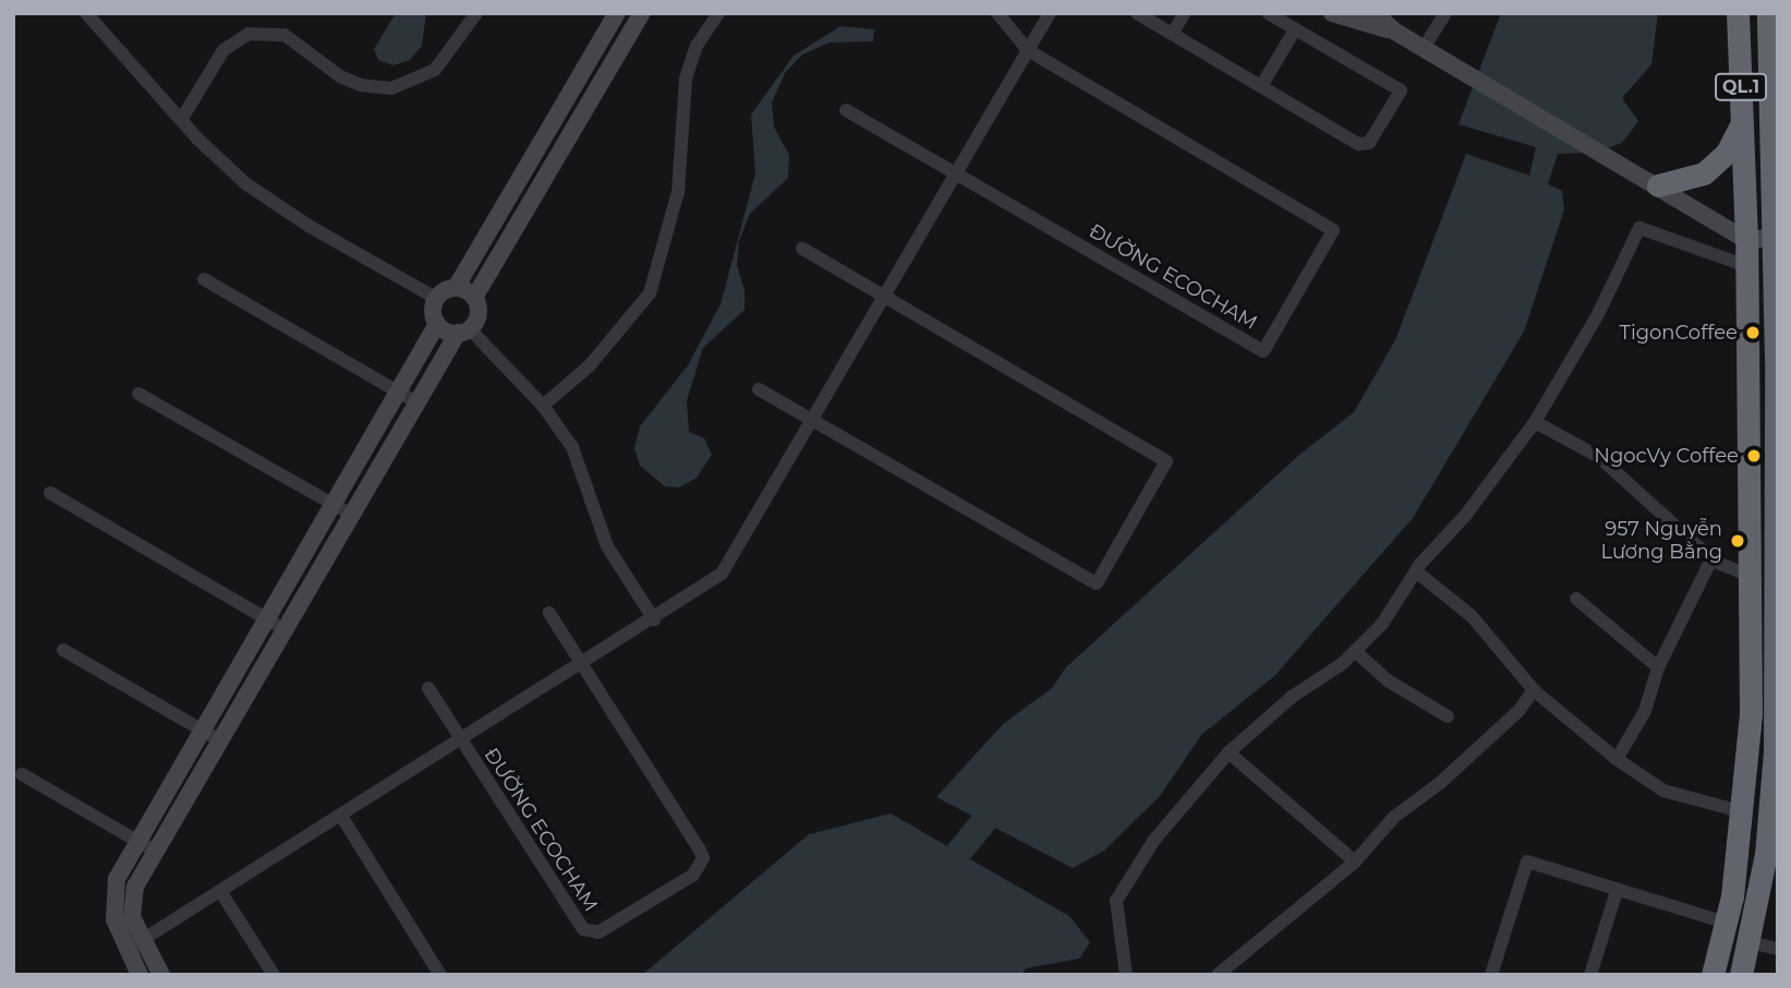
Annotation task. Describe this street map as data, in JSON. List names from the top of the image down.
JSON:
{
  "streets": {
    "highway": ["QL.1"],
    "street": ["ĐƯỜNG ECOCHAM"]
  },
  "places": ["TigonCoffee", "NgocVy Coffee", "957 Nguyễn Lương Bằng"]
}
